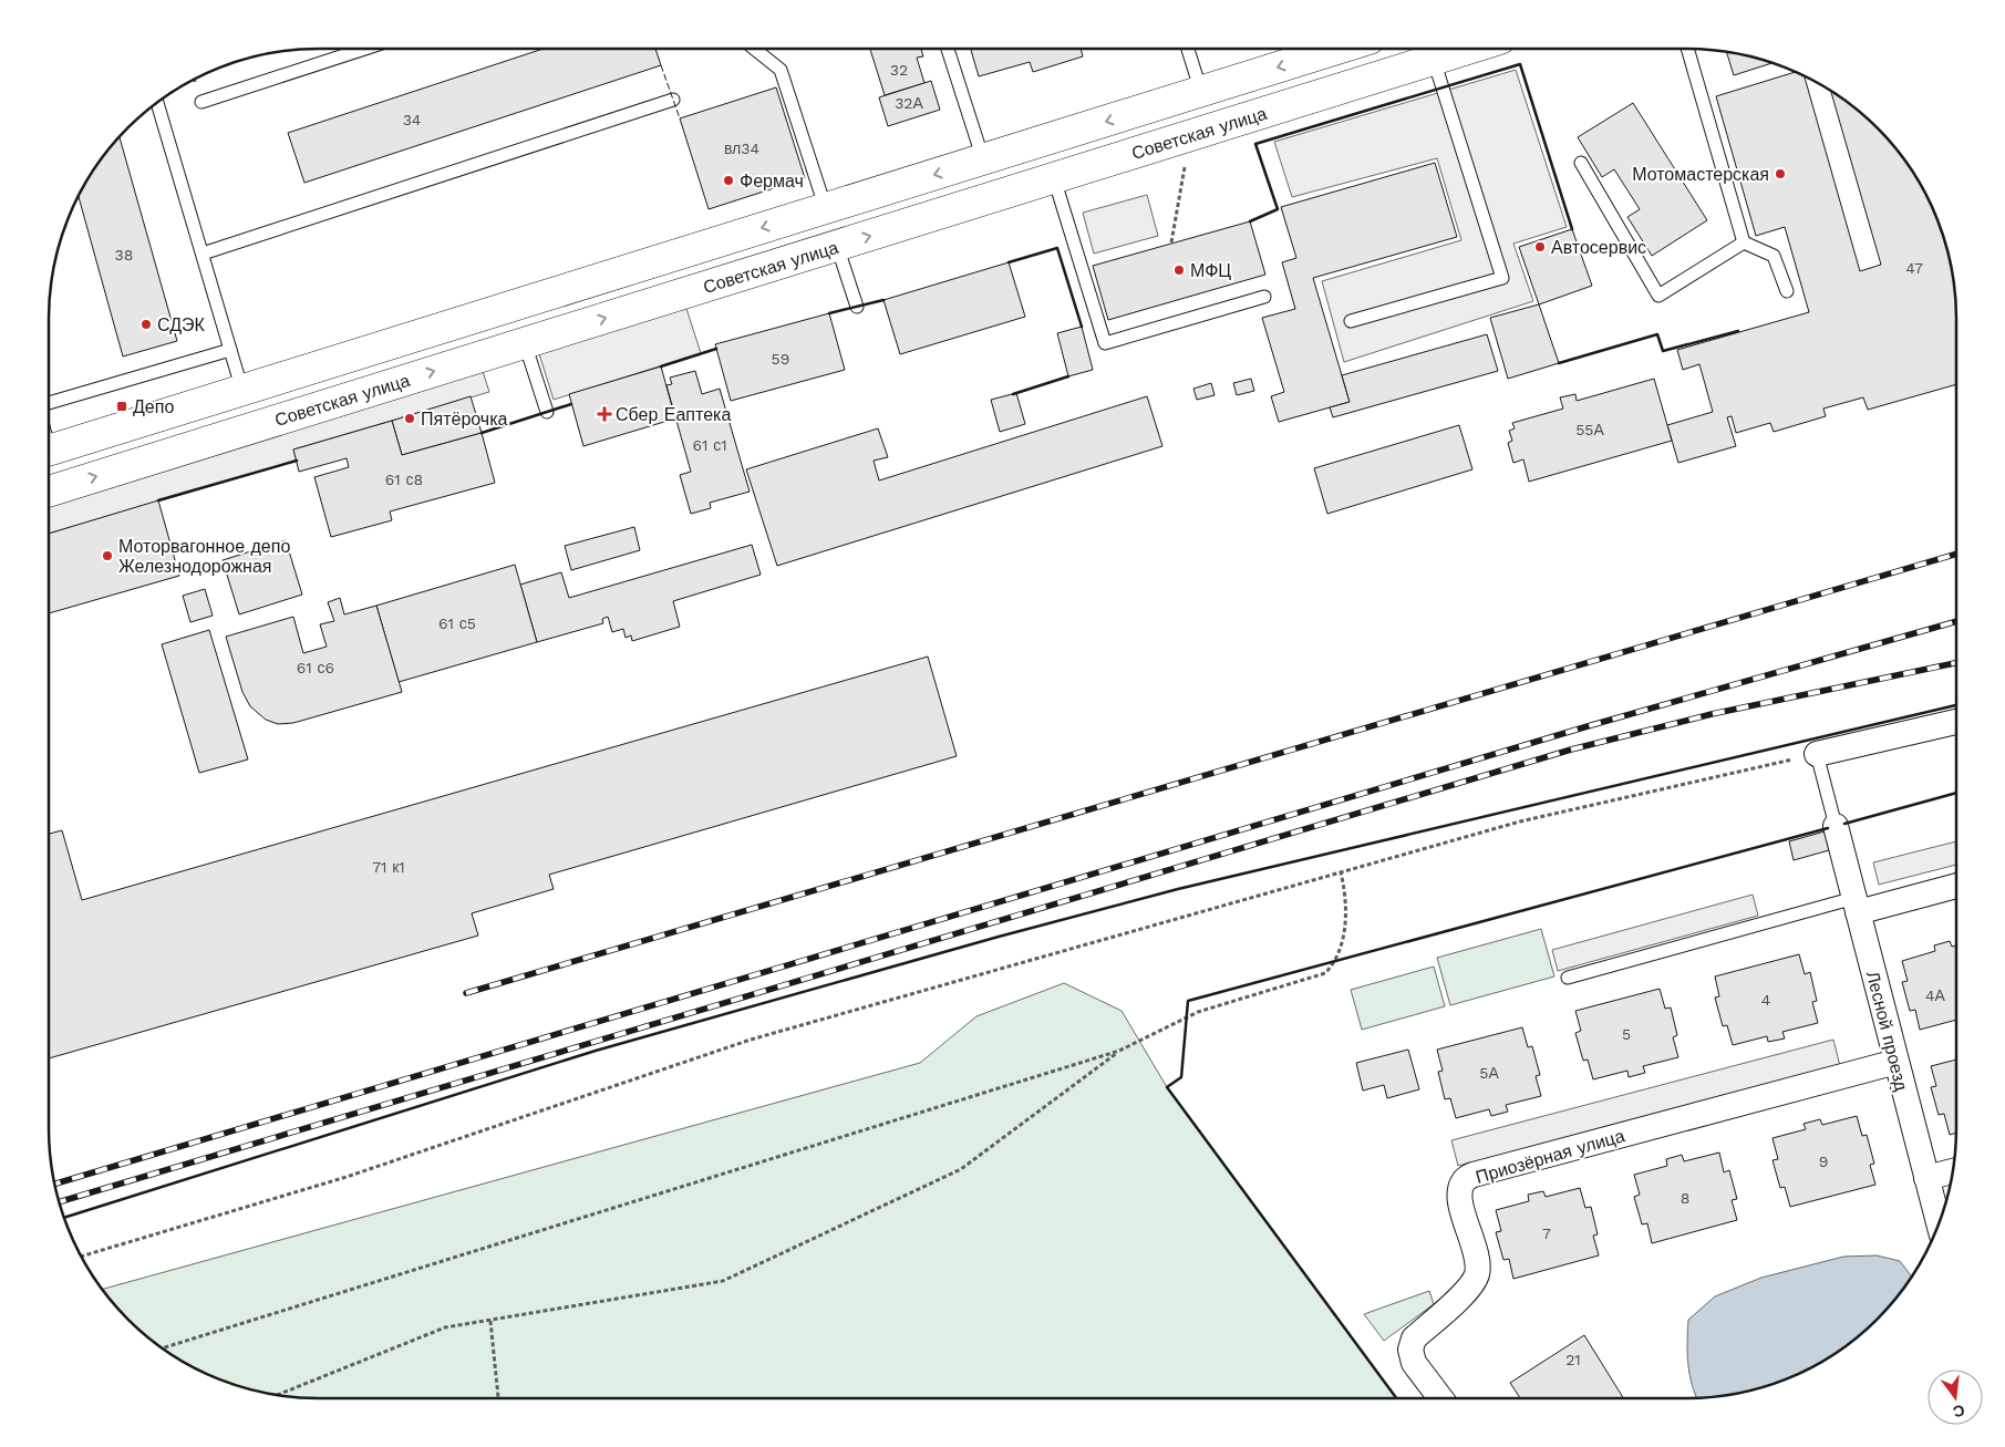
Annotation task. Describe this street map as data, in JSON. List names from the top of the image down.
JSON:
{
  "streets": {
    "main road": ["Советская улица"],
    "street": ["Лесной проезд", "Приозёрная улица"]
  },
  "crossings": [
    ["Лесной проезд", "Приозёрная улица"]
  ],
  "places": {
    "other": [
      "Мотомастерская",
      "Фермач",
      "Автосервис",
      "МФЦ",
      "СДЭК",
      "Пятёрочка",
      "Моторвагонное депо Железнодорожная"
    ],
    "transit": ["Депо"],
    "health": ["Сбер Еаптека"]
  },
  "house_numbers": [
    "32",
    "32А",
    "34",
    "вл34",
    "38",
    "47",
    "59",
    "55А",
    "61 с1",
    "61 с8",
    "61 с5",
    "61 с6",
    "71 к1",
    "4А",
    "4",
    "5",
    "5А",
    "9",
    "8",
    "7",
    "21"
  ],
  "north": "bottom"
}
